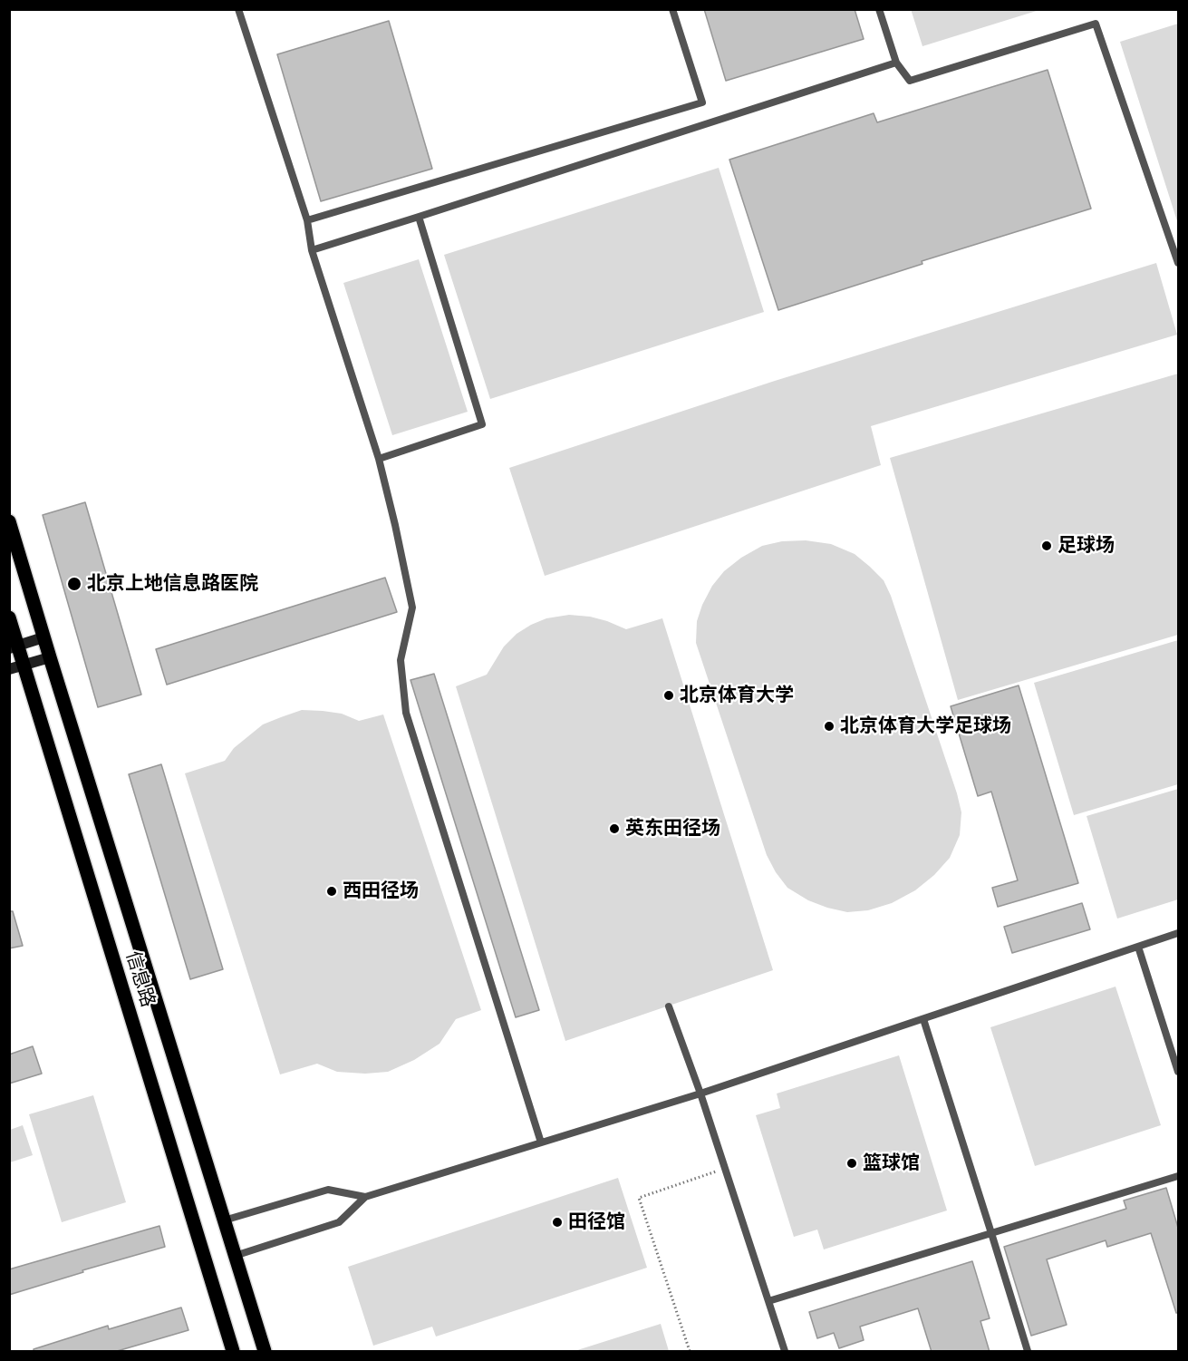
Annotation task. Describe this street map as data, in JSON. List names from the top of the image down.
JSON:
{
  "streets": {
    "main road": ["信息路"]
  },
  "places": [
    "足球场",
    "北京上地信息路医院",
    "北京体育大学",
    "北京体育大学足球场",
    "英东田径场",
    "西田径场",
    "篮球馆",
    "田径馆"
  ]
}
